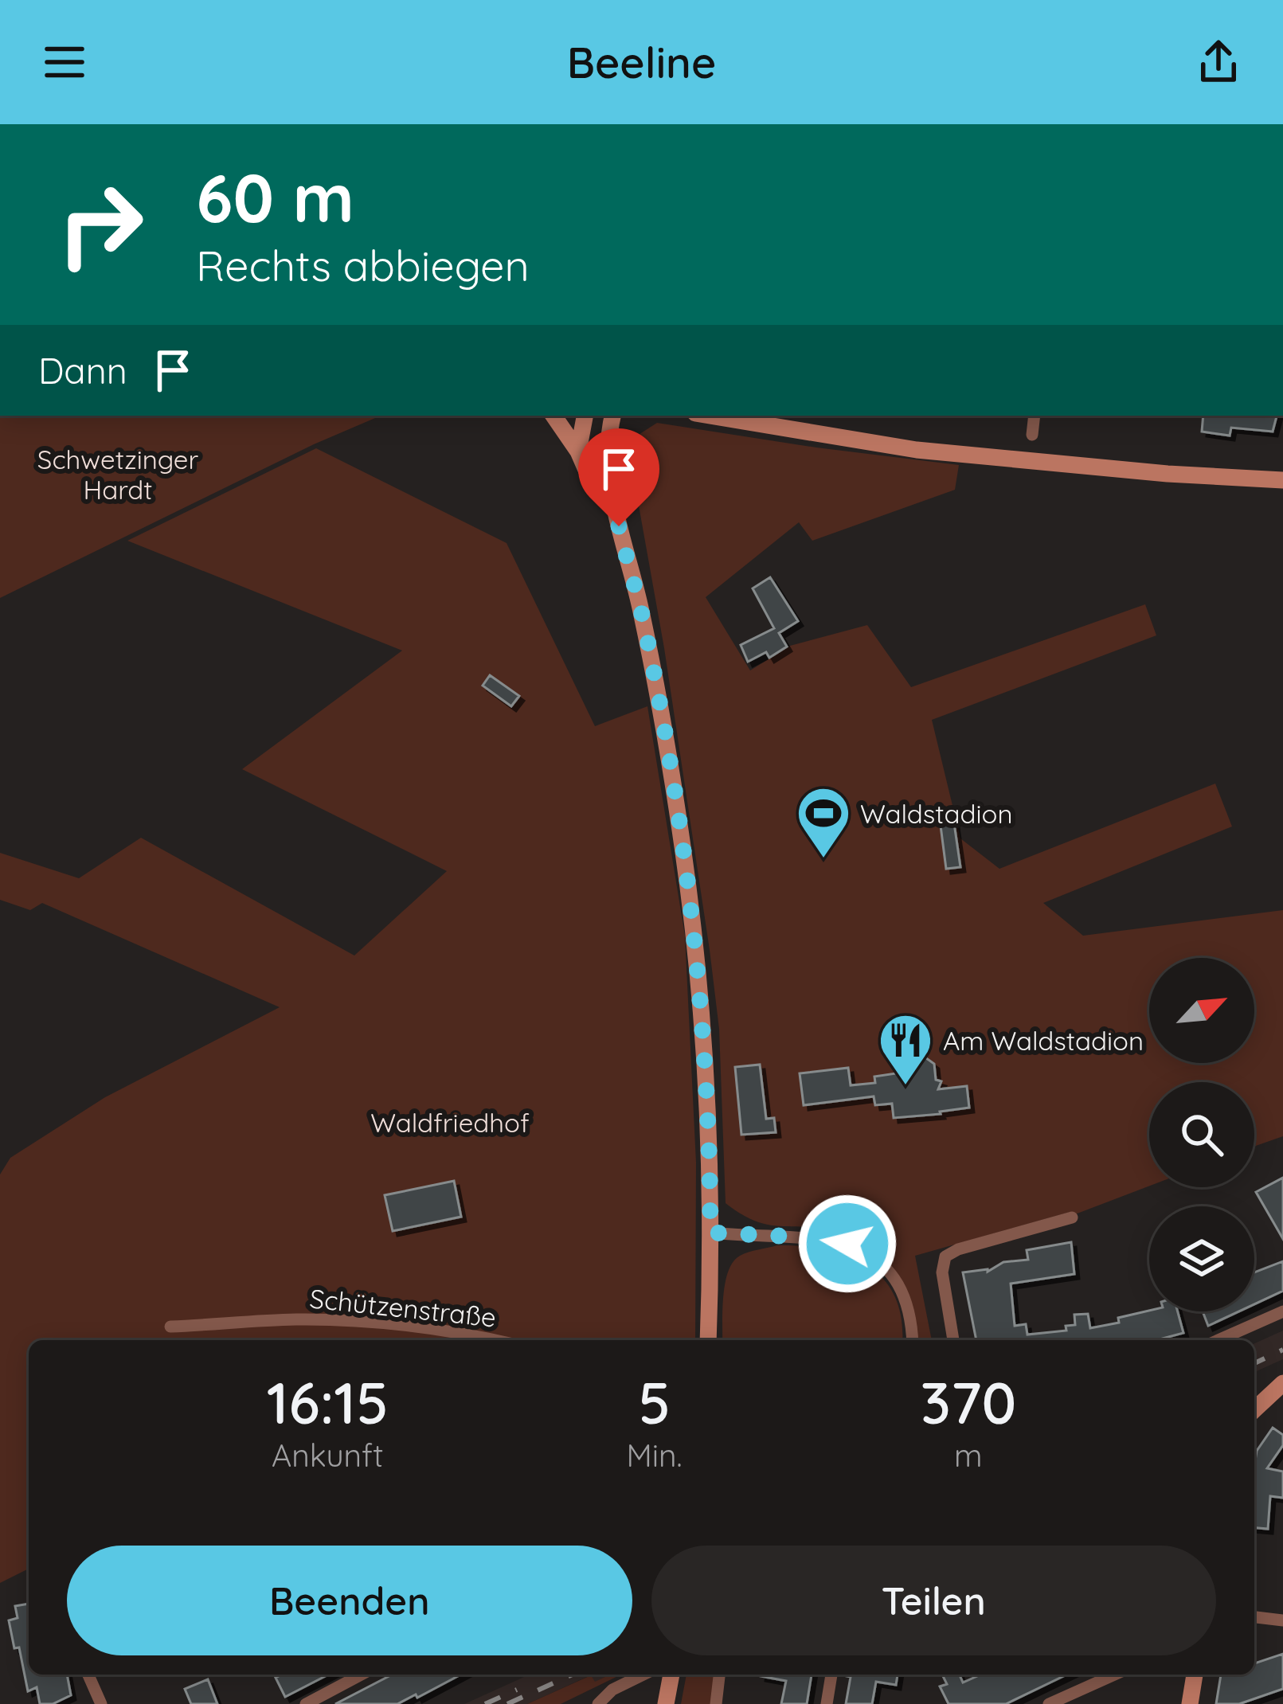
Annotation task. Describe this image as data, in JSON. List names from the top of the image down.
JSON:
{
  "streets": {
    "street": ["Schützenstraße"]
  },
  "parks": ["Schwetzinger Hardt", "Waldfriedhof"],
  "places": {
    "sports": ["Waldstadion"],
    "restaurant": ["Am Waldstadion"]
  },
  "north": "top right",
  "page": {
    "header": "Beeline",
    "turn": ["60 m", "Rechts abbiegen"],
    "then": "Dann",
    "eta": [
      "16:15",
      "Ankunft",
      "5",
      "Min.",
      "370",
      "m"
    ],
    "buttons": ["Beenden", "Teilen"]
  }
}
